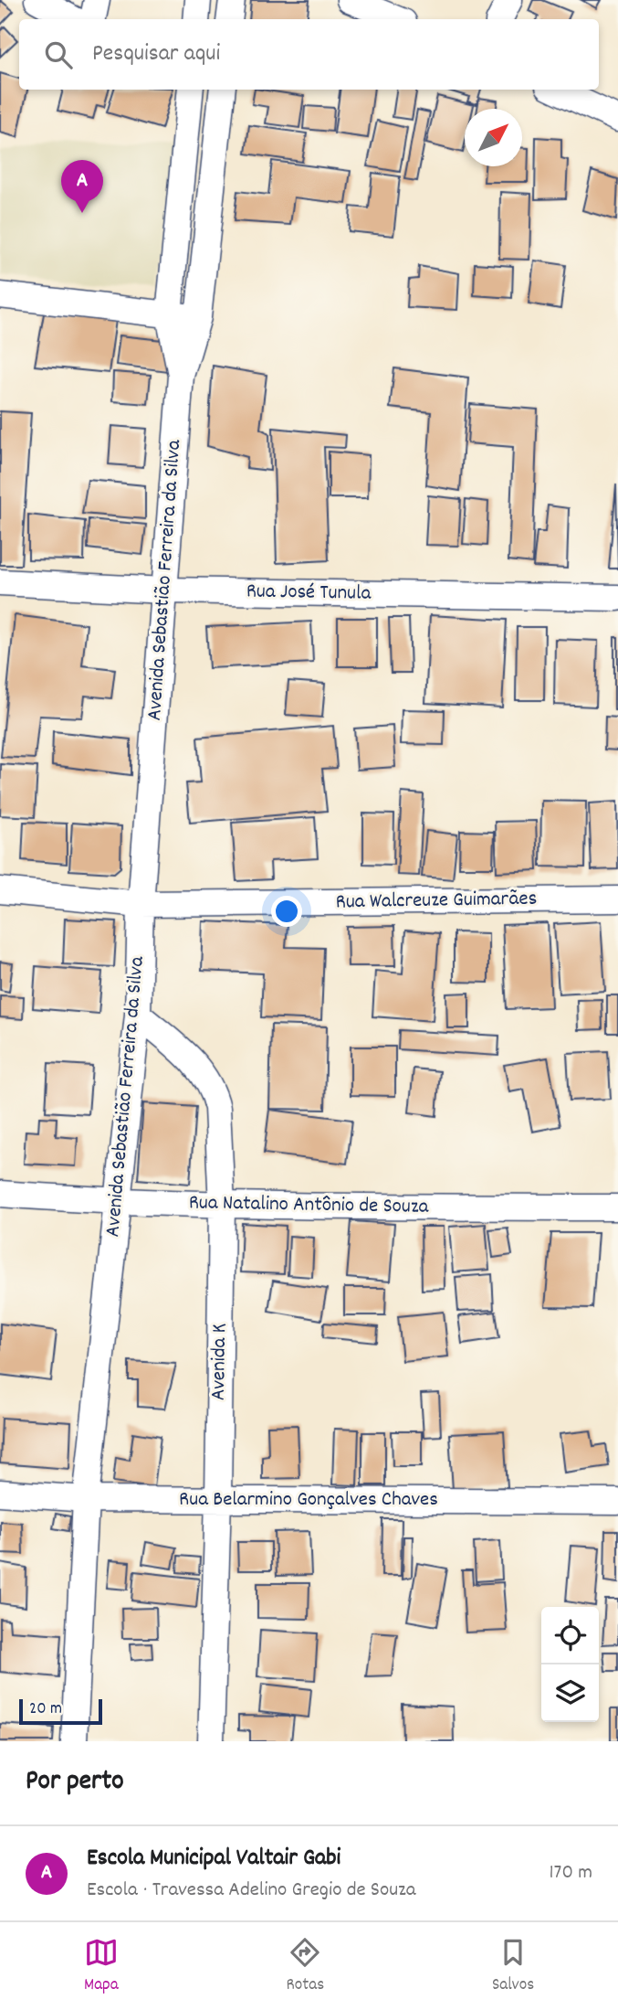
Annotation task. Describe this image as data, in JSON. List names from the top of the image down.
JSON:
{
  "streets": {
    "street": [
      "Avenida Sebastião Ferreira da Silva",
      "Rua José Tunula",
      "Rua Walcreuze Guimarães",
      "Rua Natalino Antônio de Souza",
      "Avenida K",
      "Rua Belarmino Gonçalves Chaves"
    ]
  },
  "crossings": [
    ["Avenida Sebastião Ferreira da Silva", "Rua José Tunula"],
    ["Avenida Sebastião Ferreira da Silva", "Rua Walcreuze Guimarães"],
    ["Avenida Sebastião Ferreira da Silva", "Rua Natalino Antônio de Souza"],
    ["Avenida Sebastião Ferreira da Silva", "Avenida K"],
    ["Avenida Sebastião Ferreira da Silva", "Rua Belarmino Gonçalves Chaves"],
    ["Rua Natalino Antônio de Souza", "Avenida K"],
    ["Avenida K", "Rua Belarmino Gonçalves Chaves"]
  ],
  "scale_bar": "20 m",
  "north": "top right",
  "page": {
    "search": "Pesquisar aqui",
    "pins": "A",
    "scale": "20 m",
    "heading": "Por perto",
    "list": [
      {
        "mark": "A",
        "name": "Escola Municipal Valtair Gabi",
        "note": "Escola · Travessa Adelino Gregio de Souza",
        "value": "170 m"
      }
    ],
    "nav": ["Mapa", "Rotas", "Salvos"]
  }
}
